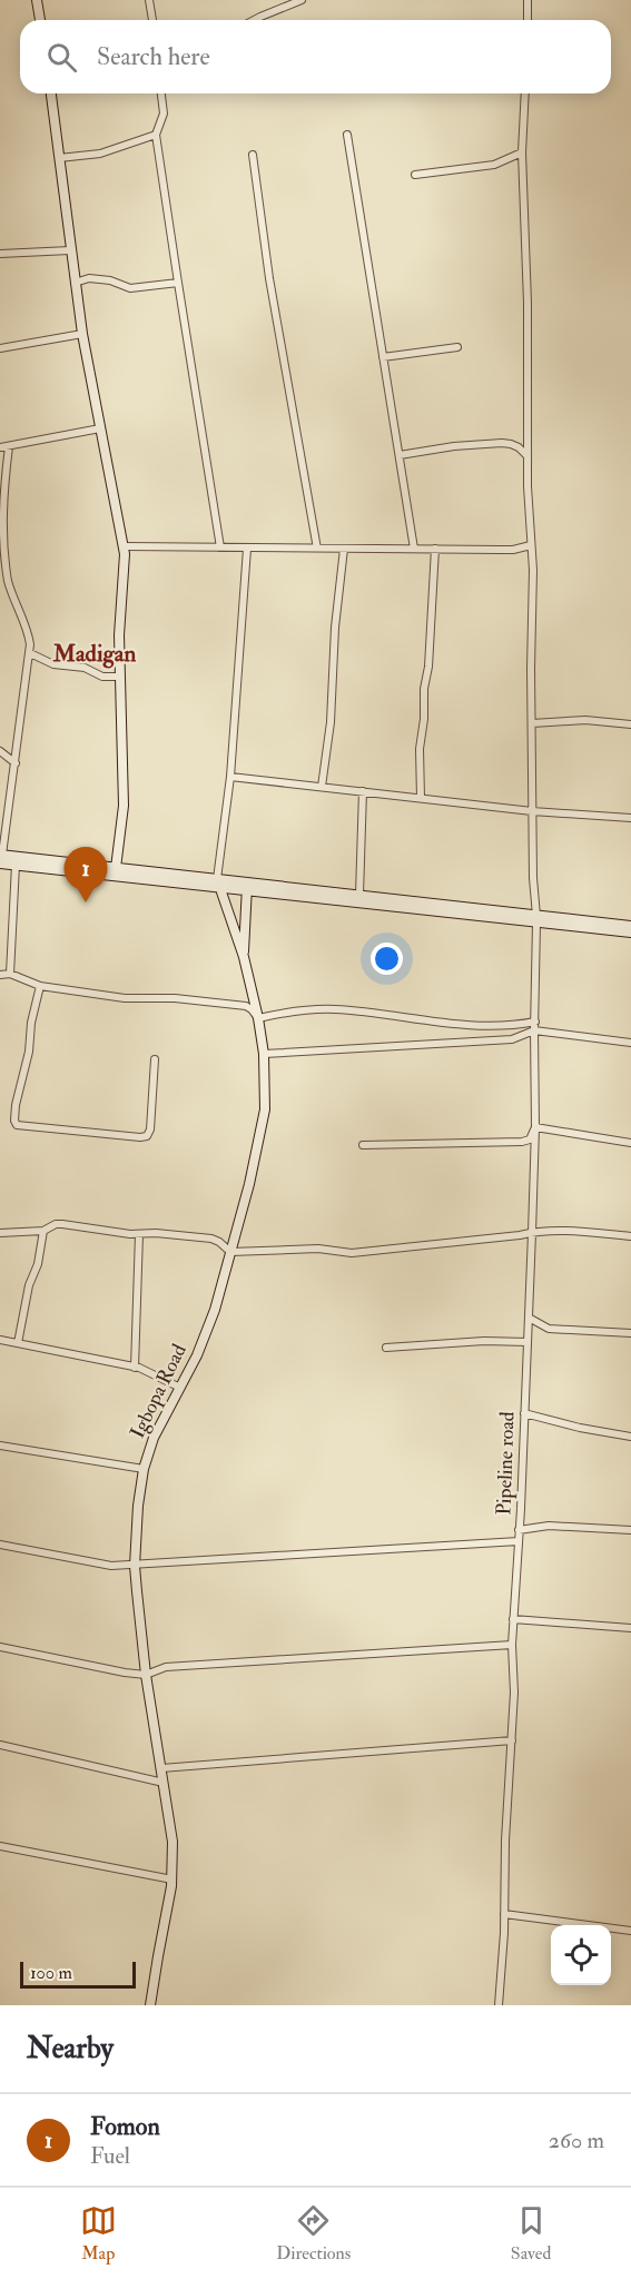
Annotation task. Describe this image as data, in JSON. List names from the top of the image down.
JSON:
{
  "streets": {
    "street": ["Igbopa Road", "Pipeline road"]
  },
  "districts": ["Madigan"],
  "scale_bar": "100 m",
  "page": {
    "search": "Search here",
    "pins": "1",
    "scale": "100 m",
    "heading": "Nearby",
    "list": [
      {
        "mark": "1",
        "name": "Fomon",
        "note": "Fuel",
        "value": "260 m"
      }
    ],
    "nav": ["Map", "Directions", "Saved"]
  }
}
